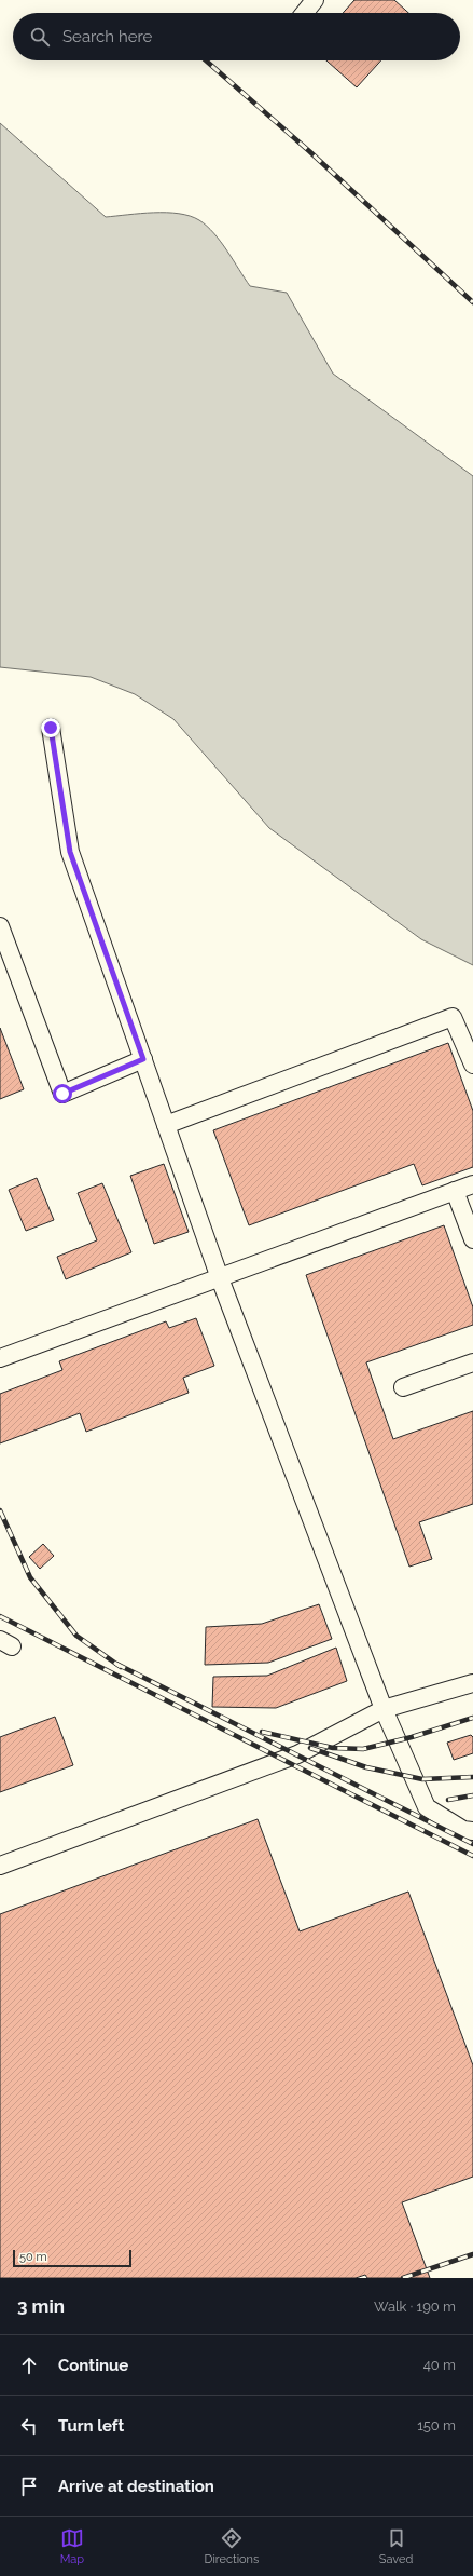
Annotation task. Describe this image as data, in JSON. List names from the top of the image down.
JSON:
{
  "scale_bar": "50 m",
  "page": {
    "search": "Search here",
    "scale": "50 m",
    "heading": ["3 min", "Walk · 190 m"],
    "list": [
      ["Continue", "40 m"],
      ["Turn left", "150 m"],
      "Arrive at destination"
    ],
    "nav": ["Map", "Directions", "Saved"]
  }
}
